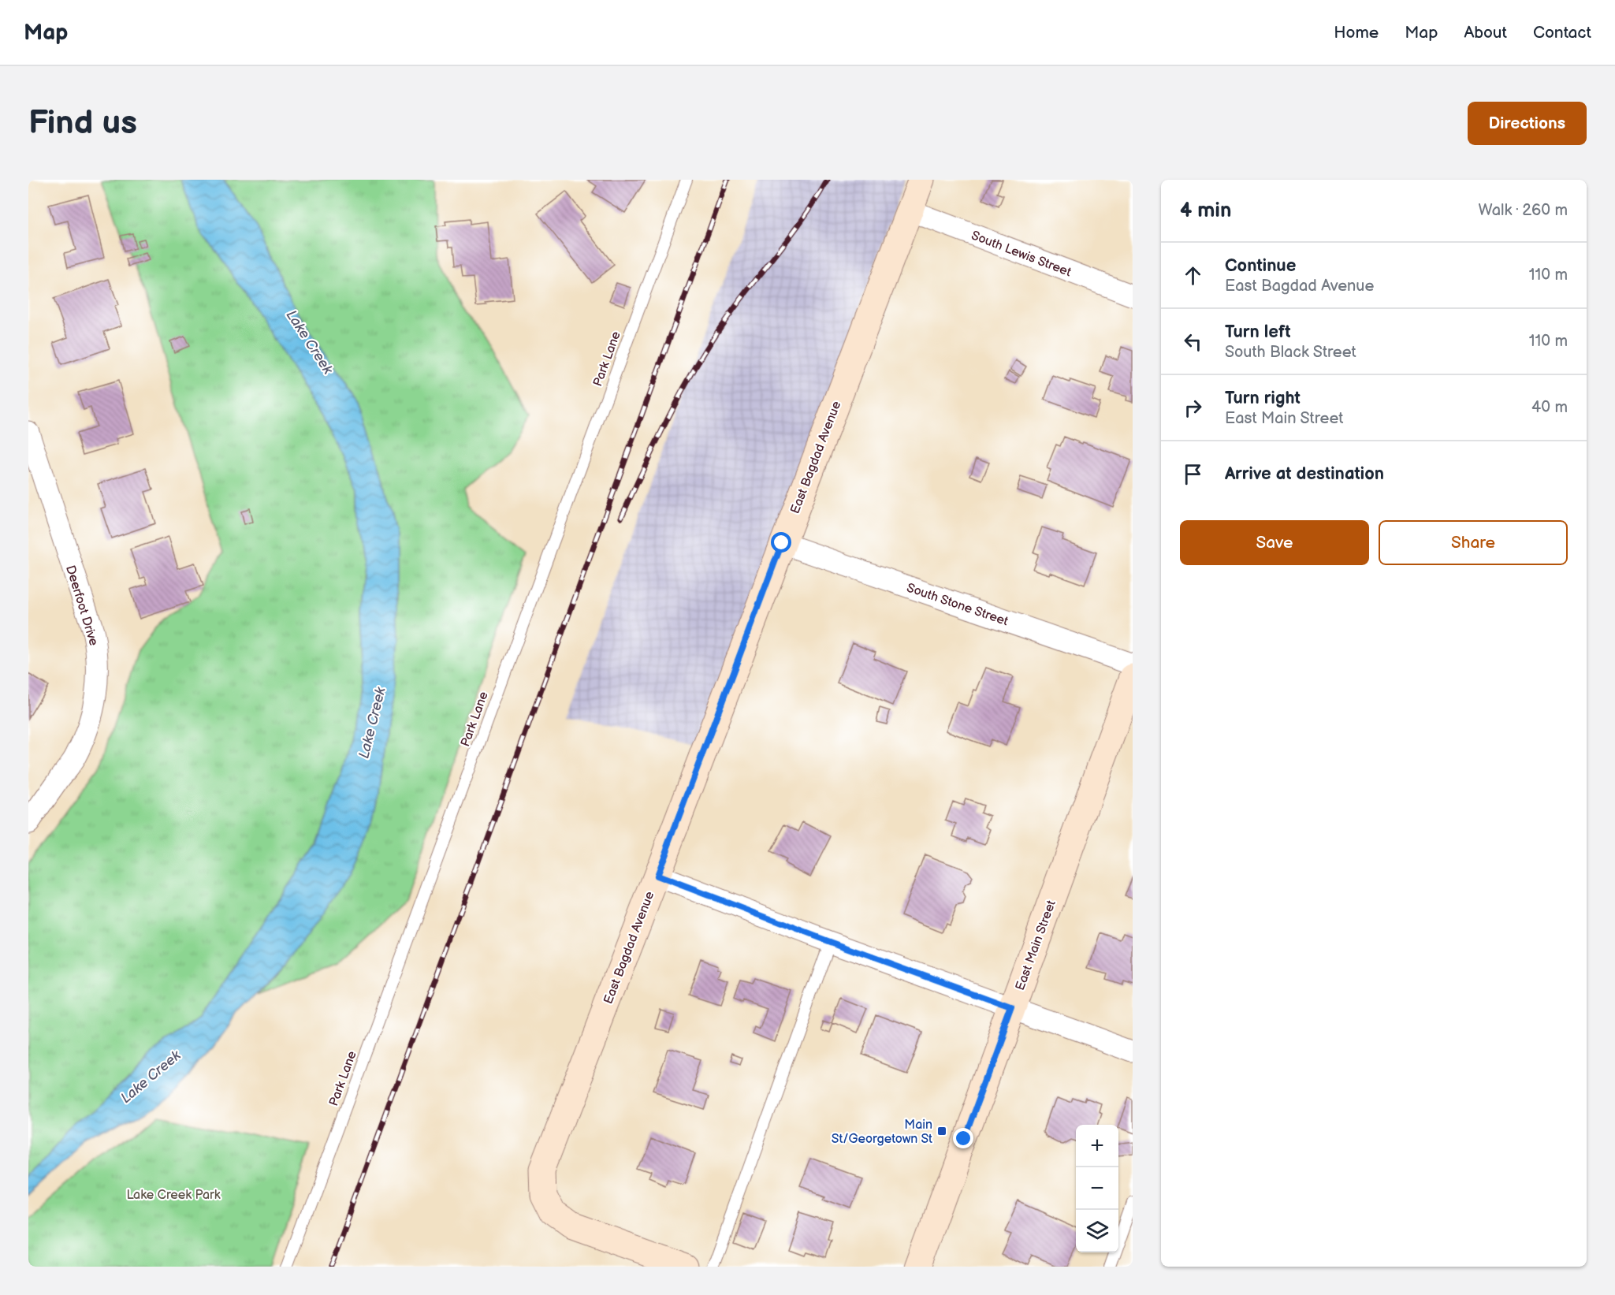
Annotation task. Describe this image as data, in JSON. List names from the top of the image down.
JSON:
{
  "streets": {
    "street": [
      "South Lewis Street",
      "East Bagdad Avenue",
      "South Stone Street",
      "Deerfoot Drive",
      "East Main Street"
    ],
    "lane": ["Park Lane"]
  },
  "crossings": [
    ["South Lewis Street", "East Bagdad Avenue"],
    ["East Bagdad Avenue", "South Stone Street"]
  ],
  "water": ["Lake Creek"],
  "parks": ["Lake Creek Park"],
  "places": {
    "transit": ["Main St/Georgetown St"]
  },
  "page": {
    "header": "Map",
    "nav": [
      "Home",
      "Map",
      "About",
      "Contact"
    ],
    "buttons": [
      "Directions",
      ["Save", "Share"]
    ],
    "title": "Find us",
    "heading": ["4 min", "Walk · 260 m"],
    "list": [
      ["Continue", "East Bagdad Avenue", "110 m"],
      ["Turn left", "South Black Street", "110 m"],
      ["Turn right", "East Main Street", "40 m"],
      "Arrive at destination"
    ],
    "map_buttons": ["+", "−"]
  }
}
